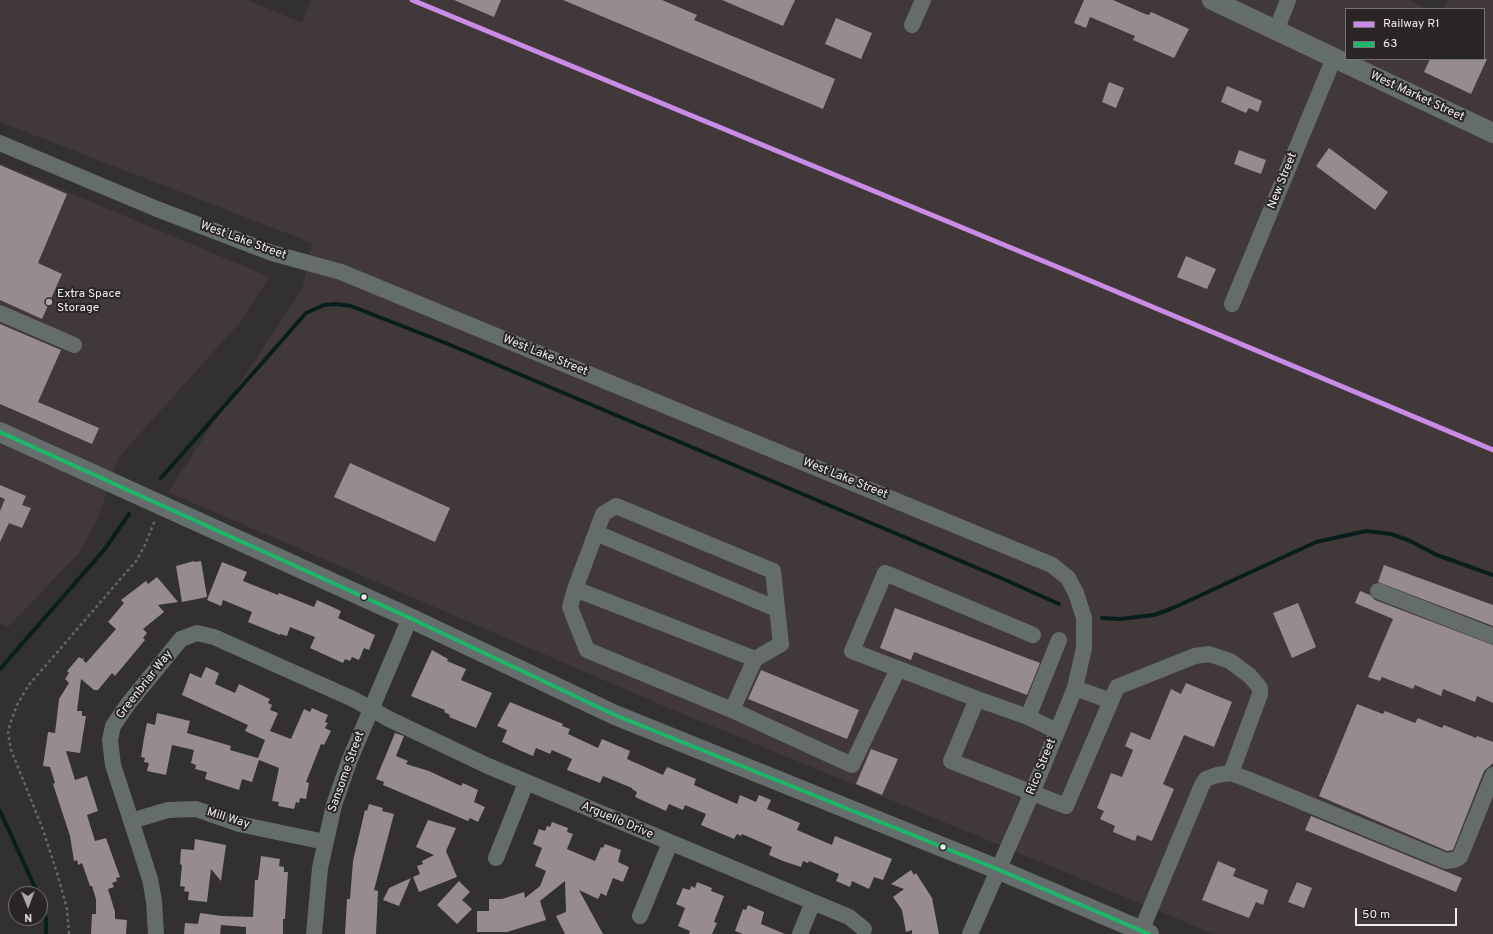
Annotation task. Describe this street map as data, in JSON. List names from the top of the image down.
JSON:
{
  "streets": {
    "main road": ["West Market Street"],
    "street": [
      "New Street",
      "West Lake Street",
      "Greenbriar Way",
      "Rico Street",
      "Sansome Street",
      "Mill Way",
      "Arguello Drive"
    ]
  },
  "crossings": [
    ["West Market Street", "New Street"],
    ["West Lake Street", "Rico Street"],
    ["Greenbriar Way", "Sansome Street"],
    ["Greenbriar Way", "Mill Way"],
    ["Greenbriar Way", "Arguello Drive"],
    ["Sansome Street", "Mill Way"],
    ["Sansome Street", "Arguello Drive"]
  ],
  "places": ["Extra Space Storage"],
  "lines": ["rail line R1", "transit line 63"],
  "legend": ["Railway R1", "63"],
  "scale_bar": "50 m",
  "north": "bottom"
}
